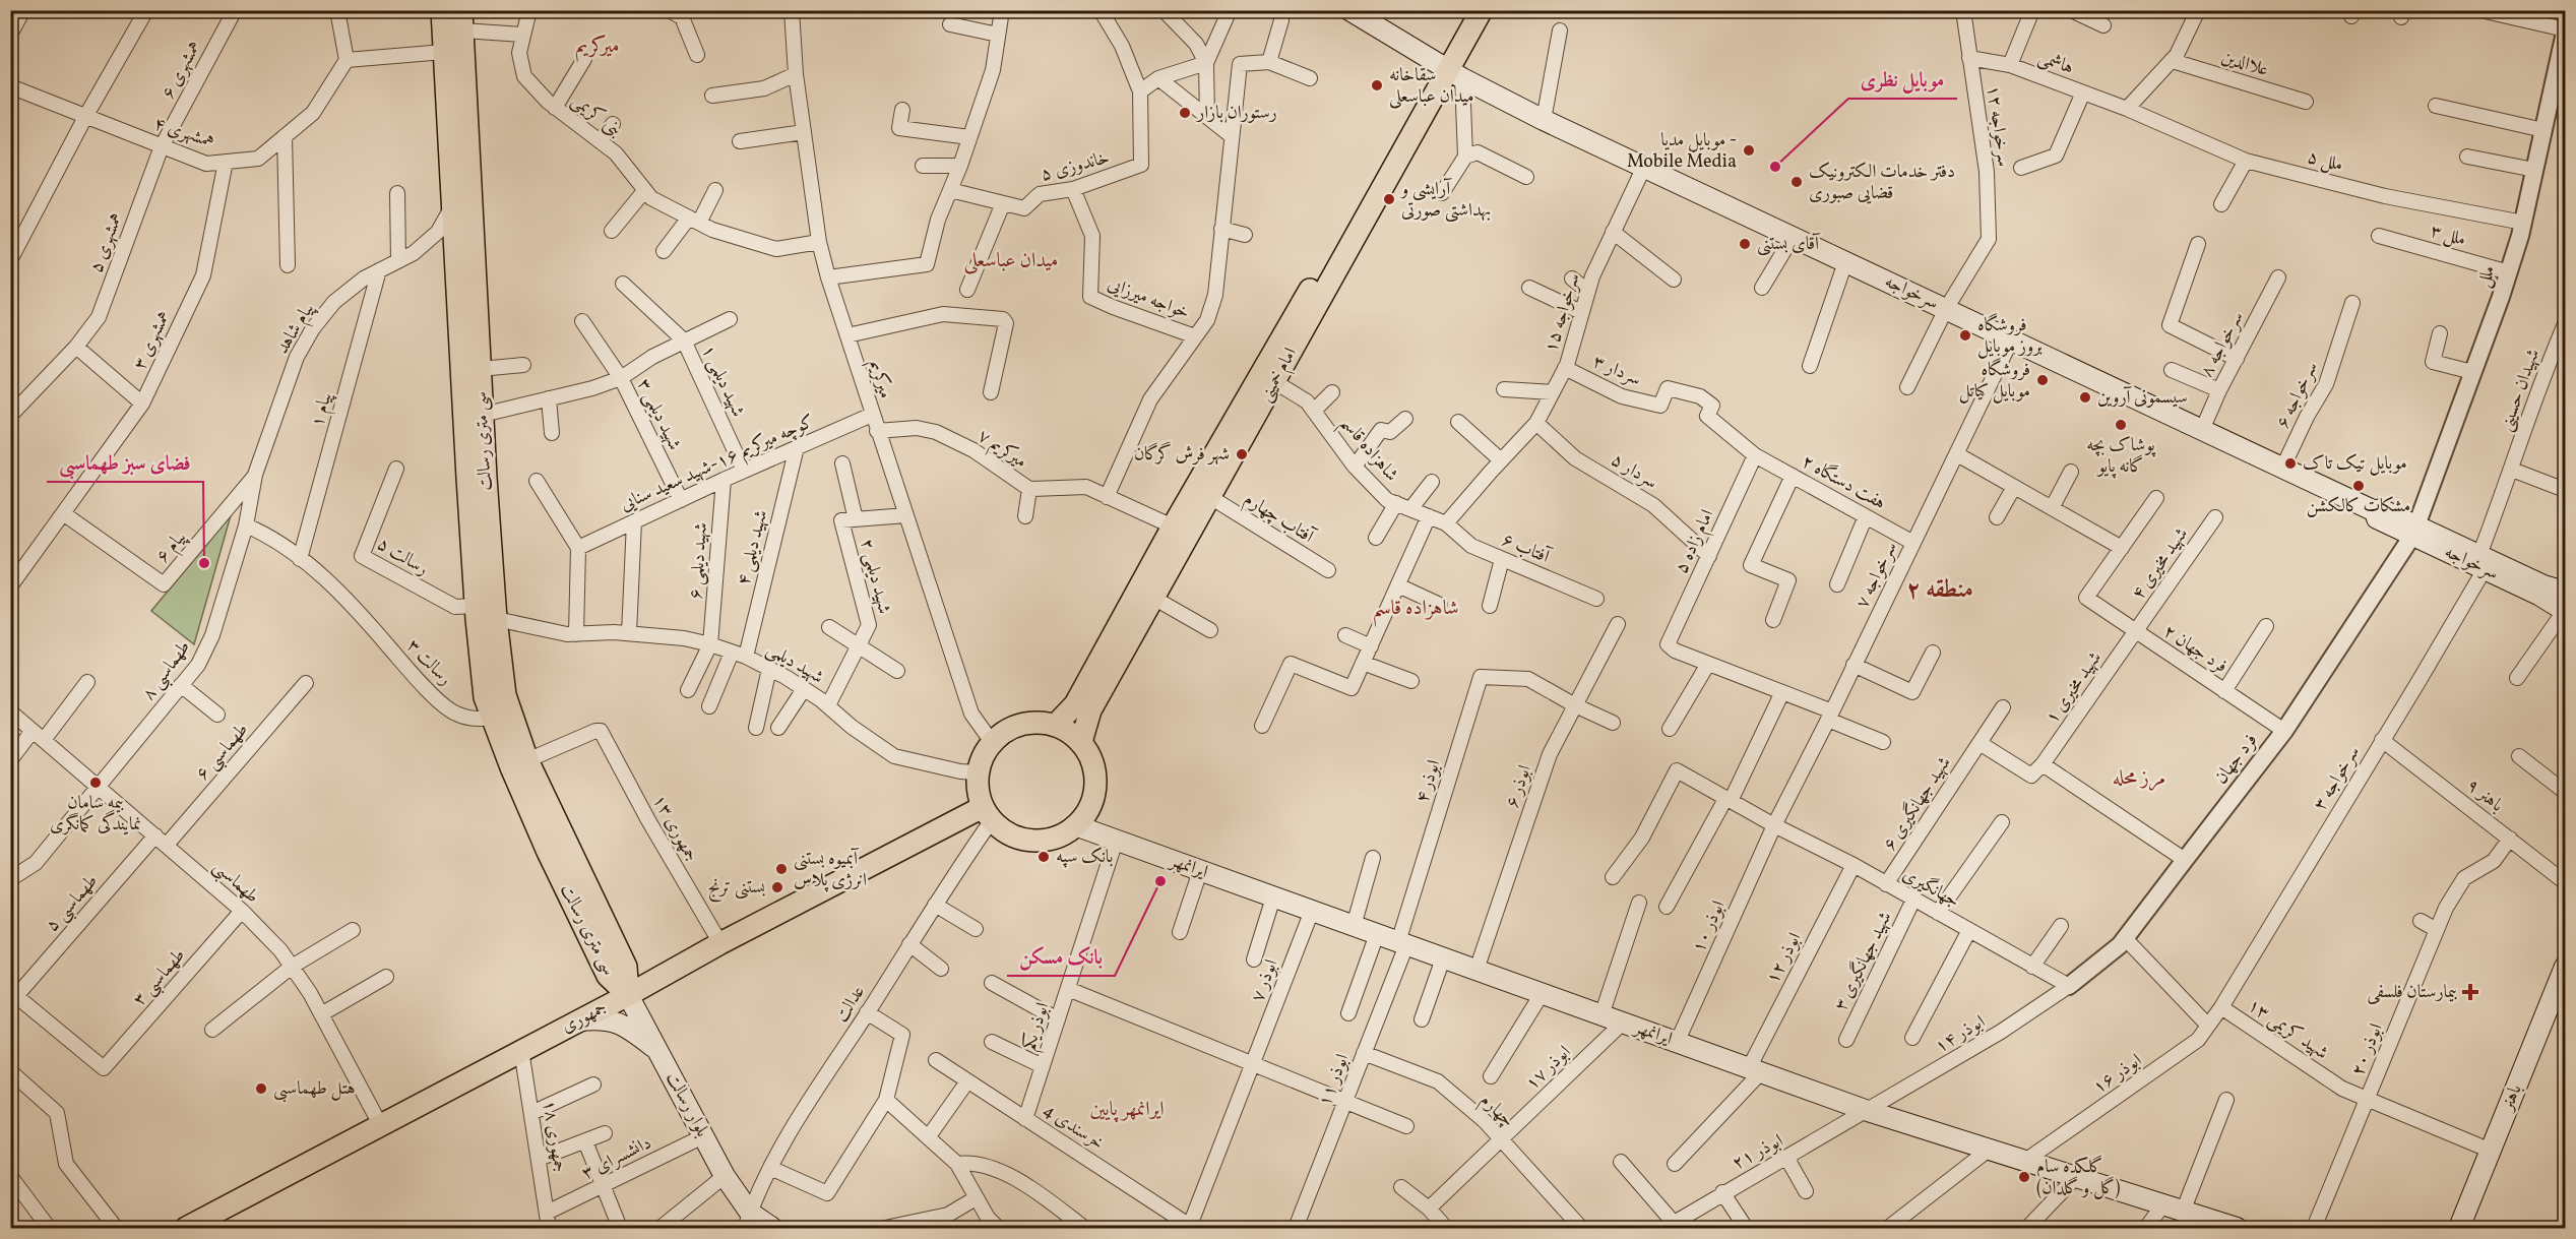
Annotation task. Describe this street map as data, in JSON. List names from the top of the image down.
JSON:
{
  "streets": {
    "main road": [
      "سرخواجه",
      "امام خمینی",
      "سی متری رسالت",
      "ایرانمهر",
      "جمهوری",
      "باهنر",
      "بلوار رسالت"
    ],
    "street": [
      "هاشمی",
      "علاالدین",
      "۶ همشهری",
      "بنی کریمی",
      "۱۲ سرخواجه",
      "همشهری ۴",
      "ملل ۵",
      "خاندوزی ۵",
      "ملل ۳",
      "۵ همشهری",
      "ملل",
      "خواجه میرزایی",
      "سرخواجه ۱۵",
      "پیام شاهد",
      "۳ همشهری",
      "۸ سرخواجه",
      "۳ سردار",
      "میرکریم",
      "شهید دیلمی ۱",
      "شهیدان حسینی",
      "سرخواجه ۶",
      "۱ پیام",
      "شهید دیلمی ۳",
      "۷ میرکریم",
      "شاهزاده قاسم",
      "کوچه میرکریم ۱۶-شهید سعید سنایی",
      "۵ سردار",
      "هفت دستگاه ۲",
      "آفتاب چهارم",
      "۵ امام زاده",
      "۶ پیام",
      "۴ شهید دیلمی",
      "آفتاب ۶",
      "۵ رسالت",
      "۶ شهید دیلمی",
      "۴ شهید مخیری",
      "سرخواجه ۷",
      "۲ شهید دیلمی",
      "۲ فرد جهان",
      "۳ رسالت",
      "شهید دیلمی",
      "۸ طهماسبی",
      "شهید مخیری ۱",
      "۶ طهماسبی",
      "فرد جهان",
      "سرخواجه ۳",
      "ابوذر ۴",
      "ابوذر ۶",
      "۹ باهنر",
      "۶ شهید جهانگیری",
      "۱۳ جمهوری",
      "طهماسبی",
      "جهانگیری",
      "۵ طهماسبی",
      "ابوذر ۱۰",
      "ابوذر ۱۲",
      "۳ شهید جهانگیری",
      "۳ طهماسبی",
      "۷ ابوذر",
      "عدالت",
      "ابوذر یکم",
      "۱۳ شهید کریمی",
      "۱۴ ابوذر",
      "ابوذر ۲۰",
      "۱۷ ابوذر",
      "۱۶ ابوذر",
      "ابوذر ۱۱",
      "چهارم",
      "خرسندی 4",
      "جمهوری ۱۸",
      "۲۱ ابوذر",
      "۳ دانشسرای"
    ]
  },
  "crossings": [
    ["هاشمی", "۱۲ سرخواجه"],
    ["هاشمی", "ملل ۵"],
    ["۶ همشهری", "همشهری ۴"],
    ["۶ همشهری", "۵ همشهری"],
    ["بنی کریمی", "میرکریم"],
    ["۱۲ سرخواجه", "سرخواجه"],
    ["همشهری ۴", "۵ همشهری"],
    ["همشهری ۴", "۳ همشهری"],
    ["ملل ۵", "ملل"],
    ["خاندوزی ۵", "خواجه میرزایی"],
    ["ملل ۳", "ملل"],
    ["ملل", "سرخواجه"],
    ["ملل", "فرد جهان"],
    ["سرخواجه", "سرخواجه ۱۵"],
    ["سرخواجه", "۸ سرخواجه"],
    ["سرخواجه", "امام خمینی"],
    ["سرخواجه", "شهیدان حسینی"],
    ["سرخواجه", "سرخواجه ۶"],
    ["سرخواجه", "سرخواجه ۷"],
    ["سرخواجه", "فرد جهان"],
    ["سرخواجه", "سرخواجه ۳"],
    ["سرخواجه ۱۵", "۳ سردار"],
    ["سرخواجه ۱۵", "شاهزاده قاسم"],
    ["سرخواجه ۱۵", "۵ سردار"],
    ["سرخواجه ۱۵", "آفتاب ۶"],
    ["پیام شاهد", "۱ پیام"],
    ["پیام شاهد", "سی متری رسالت"],
    ["پیام شاهد", "۶ پیام"],
    ["پیام شاهد", "۳ رسالت"],
    ["پیام شاهد", "۸ طهماسبی"],
    ["۳ همشهری", "۶ پیام"],
    ["۳ سردار", "هفت دستگاه ۲"],
    ["۳ سردار", "۵ امام زاده"],
    ["امام خمینی", "میرکریم"],
    ["امام خمینی", "۷ میرکریم"],
    ["امام خمینی", "شاهزاده قاسم"],
    ["امام خمینی", "آفتاب چهارم"],
    ["امام خمینی", "شهید دیلمی"],
    ["امام خمینی", "ایرانمهر"],
    ["امام خمینی", "عدالت"],
    ["امام خمینی", "جمهوری"],
    ["میرکریم", "۷ میرکریم"],
    ["میرکریم", "کوچه میرکریم ۱۶-شهید سعید سنایی"],
    ["میرکریم", "شهید دیلمی"],
    ["میرکریم", "ایرانمهر"],
    ["میرکریم", "عدالت"],
    ["میرکریم", "جمهوری"],
    ["شهید دیلمی ۱", "کوچه میرکریم ۱۶-شهید سعید سنایی"],
    ["شهیدان حسینی", "سرخواجه ۳"],
    ["۱ پیام", "۳ رسالت"],
    ["شهید دیلمی ۳", "کوچه میرکریم ۱۶-شهید سعید سنایی"],
    ["سی متری رسالت", "۵ رسالت"],
    ["سی متری رسالت", "۳ رسالت"],
    ["سی متری رسالت", "شهید دیلمی"],
    ["سی متری رسالت", "۱۳ جمهوری"],
    ["سی متری رسالت", "جمهوری"],
    ["سی متری رسالت", "بلوار رسالت"],
    ["شاهزاده قاسم", "آفتاب ۶"],
    ["کوچه میرکریم ۱۶-شهید سعید سنایی", "۴ شهید دیلمی"],
    ["کوچه میرکریم ۱۶-شهید سعید سنایی", "۶ شهید دیلمی"],
    ["۵ سردار", "۵ امام زاده"],
    ["هفت دستگاه ۲", "۵ امام زاده"],
    ["هفت دستگاه ۲", "سرخواجه ۷"],
    ["۴ شهید دیلمی", "شهید دیلمی"],
    ["۶ شهید دیلمی", "شهید دیلمی"],
    ["۴ شهید مخیری", "۲ فرد جهان"],
    ["۴ شهید مخیری", "شهید مخیری ۱"],
    ["سرخواجه ۷", "جهانگیری"],
    ["سرخواجه ۷", "ابوذر ۱۰"],
    ["۲ شهید دیلمی", "شهید دیلمی"],
    ["۲ فرد جهان", "شهید مخیری ۱"],
    ["۲ فرد جهان", "فرد جهان"],
    ["۳ رسالت", "۸ طهماسبی"],
    ["شهید دیلمی", "ایرانمهر"],
    ["شهید دیلمی", "عدالت"],
    ["شهید دیلمی", "جمهوری"],
    ["۸ طهماسبی", "طهماسبی"],
    ["۶ طهماسبی", "طهماسبی"],
    ["۶ طهماسبی", "۵ طهماسبی"],
    ["فرد جهان", "جهانگیری"],
    ["فرد جهان", "۱۴ ابوذر"],
    ["سرخواجه ۳", "۹ باهنر"],
    ["سرخواجه ۳", "۱۳ شهید کریمی"],
    ["سرخواجه ۳", "۱۶ ابوذر"],
    ["ابوذر ۴", "ابوذر ۶"],
    ["ابوذر ۴", "ایرانمهر"],
    ["ابوذر ۴", "ابوذر ۱۱"],
    ["ابوذر ۶", "ایرانمهر"],
    ["۹ باهنر", "ابوذر ۲۰"],
    ["۶ شهید جهانگیری", "جهانگیری"],
    ["۱۳ جمهوری", "جمهوری"],
    ["ایرانمهر", "ابوذر ۱۰"],
    ["ایرانمهر", "ابوذر ۱۲"],
    ["ایرانمهر", "۷ ابوذر"],
    ["ایرانمهر", "عدالت"],
    ["ایرانمهر", "جمهوری"],
    ["ایرانمهر", "ابوذر یکم"],
    ["ایرانمهر", "۱۴ ابوذر"],
    ["ایرانمهر", "۱۷ ابوذر"],
    ["ایرانمهر", "۱۶ ابوذر"],
    ["ایرانمهر", "ابوذر ۱۱"],
    ["ایرانمهر", "۲۱ ابوذر"],
    ["طهماسبی", "۵ طهماسبی"],
    ["طهماسبی", "۳ طهماسبی"],
    ["طهماسبی", "جمهوری"],
    ["جهانگیری", "ابوذر ۱۰"],
    ["جهانگیری", "ابوذر ۱۲"],
    ["جهانگیری", "۳ شهید جهانگیری"],
    ["جهانگیری", "۱۴ ابوذر"],
    ["۵ طهماسبی", "۳ طهماسبی"],
    ["۷ ابوذر", "خرسندی 4"],
    ["عدالت", "جمهوری"],
    ["عدالت", "بلوار رسالت"],
    ["جمهوری", "بلوار رسالت"],
    ["جمهوری", "جمهوری ۱۸"],
    ["ابوذر یکم", "خرسندی 4"],
    ["۱۳ شهید کریمی", "ابوذر ۲۰"],
    ["۱۳ شهید کریمی", "۱۶ ابوذر"],
    ["۱۳ شهید کریمی", "باهنر"],
    ["۱۴ ابوذر", "۲۱ ابوذر"],
    ["۱۷ ابوذر", "چهارم"],
    ["ابوذر ۱۱", "چهارم"],
    ["بلوار رسالت", "۳ دانشسرای"],
    ["جمهوری ۱۸", "۳ دانشسرای"]
  ],
  "districts": [
    "میرکریم",
    "میدان عباسعلی",
    "منطقه ۲",
    "شاهزاده قاسم",
    "مرز محله",
    "ایرانمهر پایین"
  ],
  "places": {
    "other": [
      "سقاخانه میدان عباسعلی",
      "رستوران بازار",
      "موبایل مدیا - Mobile Media",
      "موبایل نظری",
      "دفتر خدمات الکترونیک قضایی صبوری",
      "آرایشی و بهداشتی صورتی",
      "آقای بستنی",
      "فروشگاه بروز موبایل",
      "فروشگاه موبایل کیاتل",
      "سیسمونی آروین",
      "پوشاک بچه گانه پایو",
      "شهر فرش گرگان",
      "موبایل تیک تاک",
      "مشکات کالکشن",
      "فضای سبز طهماسبی",
      "بیمه سامان نمایندگی کمانگری",
      "بانک سپه",
      "آبمیوه بستنی انرژی پلاس",
      "بانک مسکن",
      "بستنی ترنج",
      "هتل طهماسبی",
      "گلکده سام (گل و گلدان)"
    ],
    "health": ["بیمارستان فلسفی"]
  }
}
